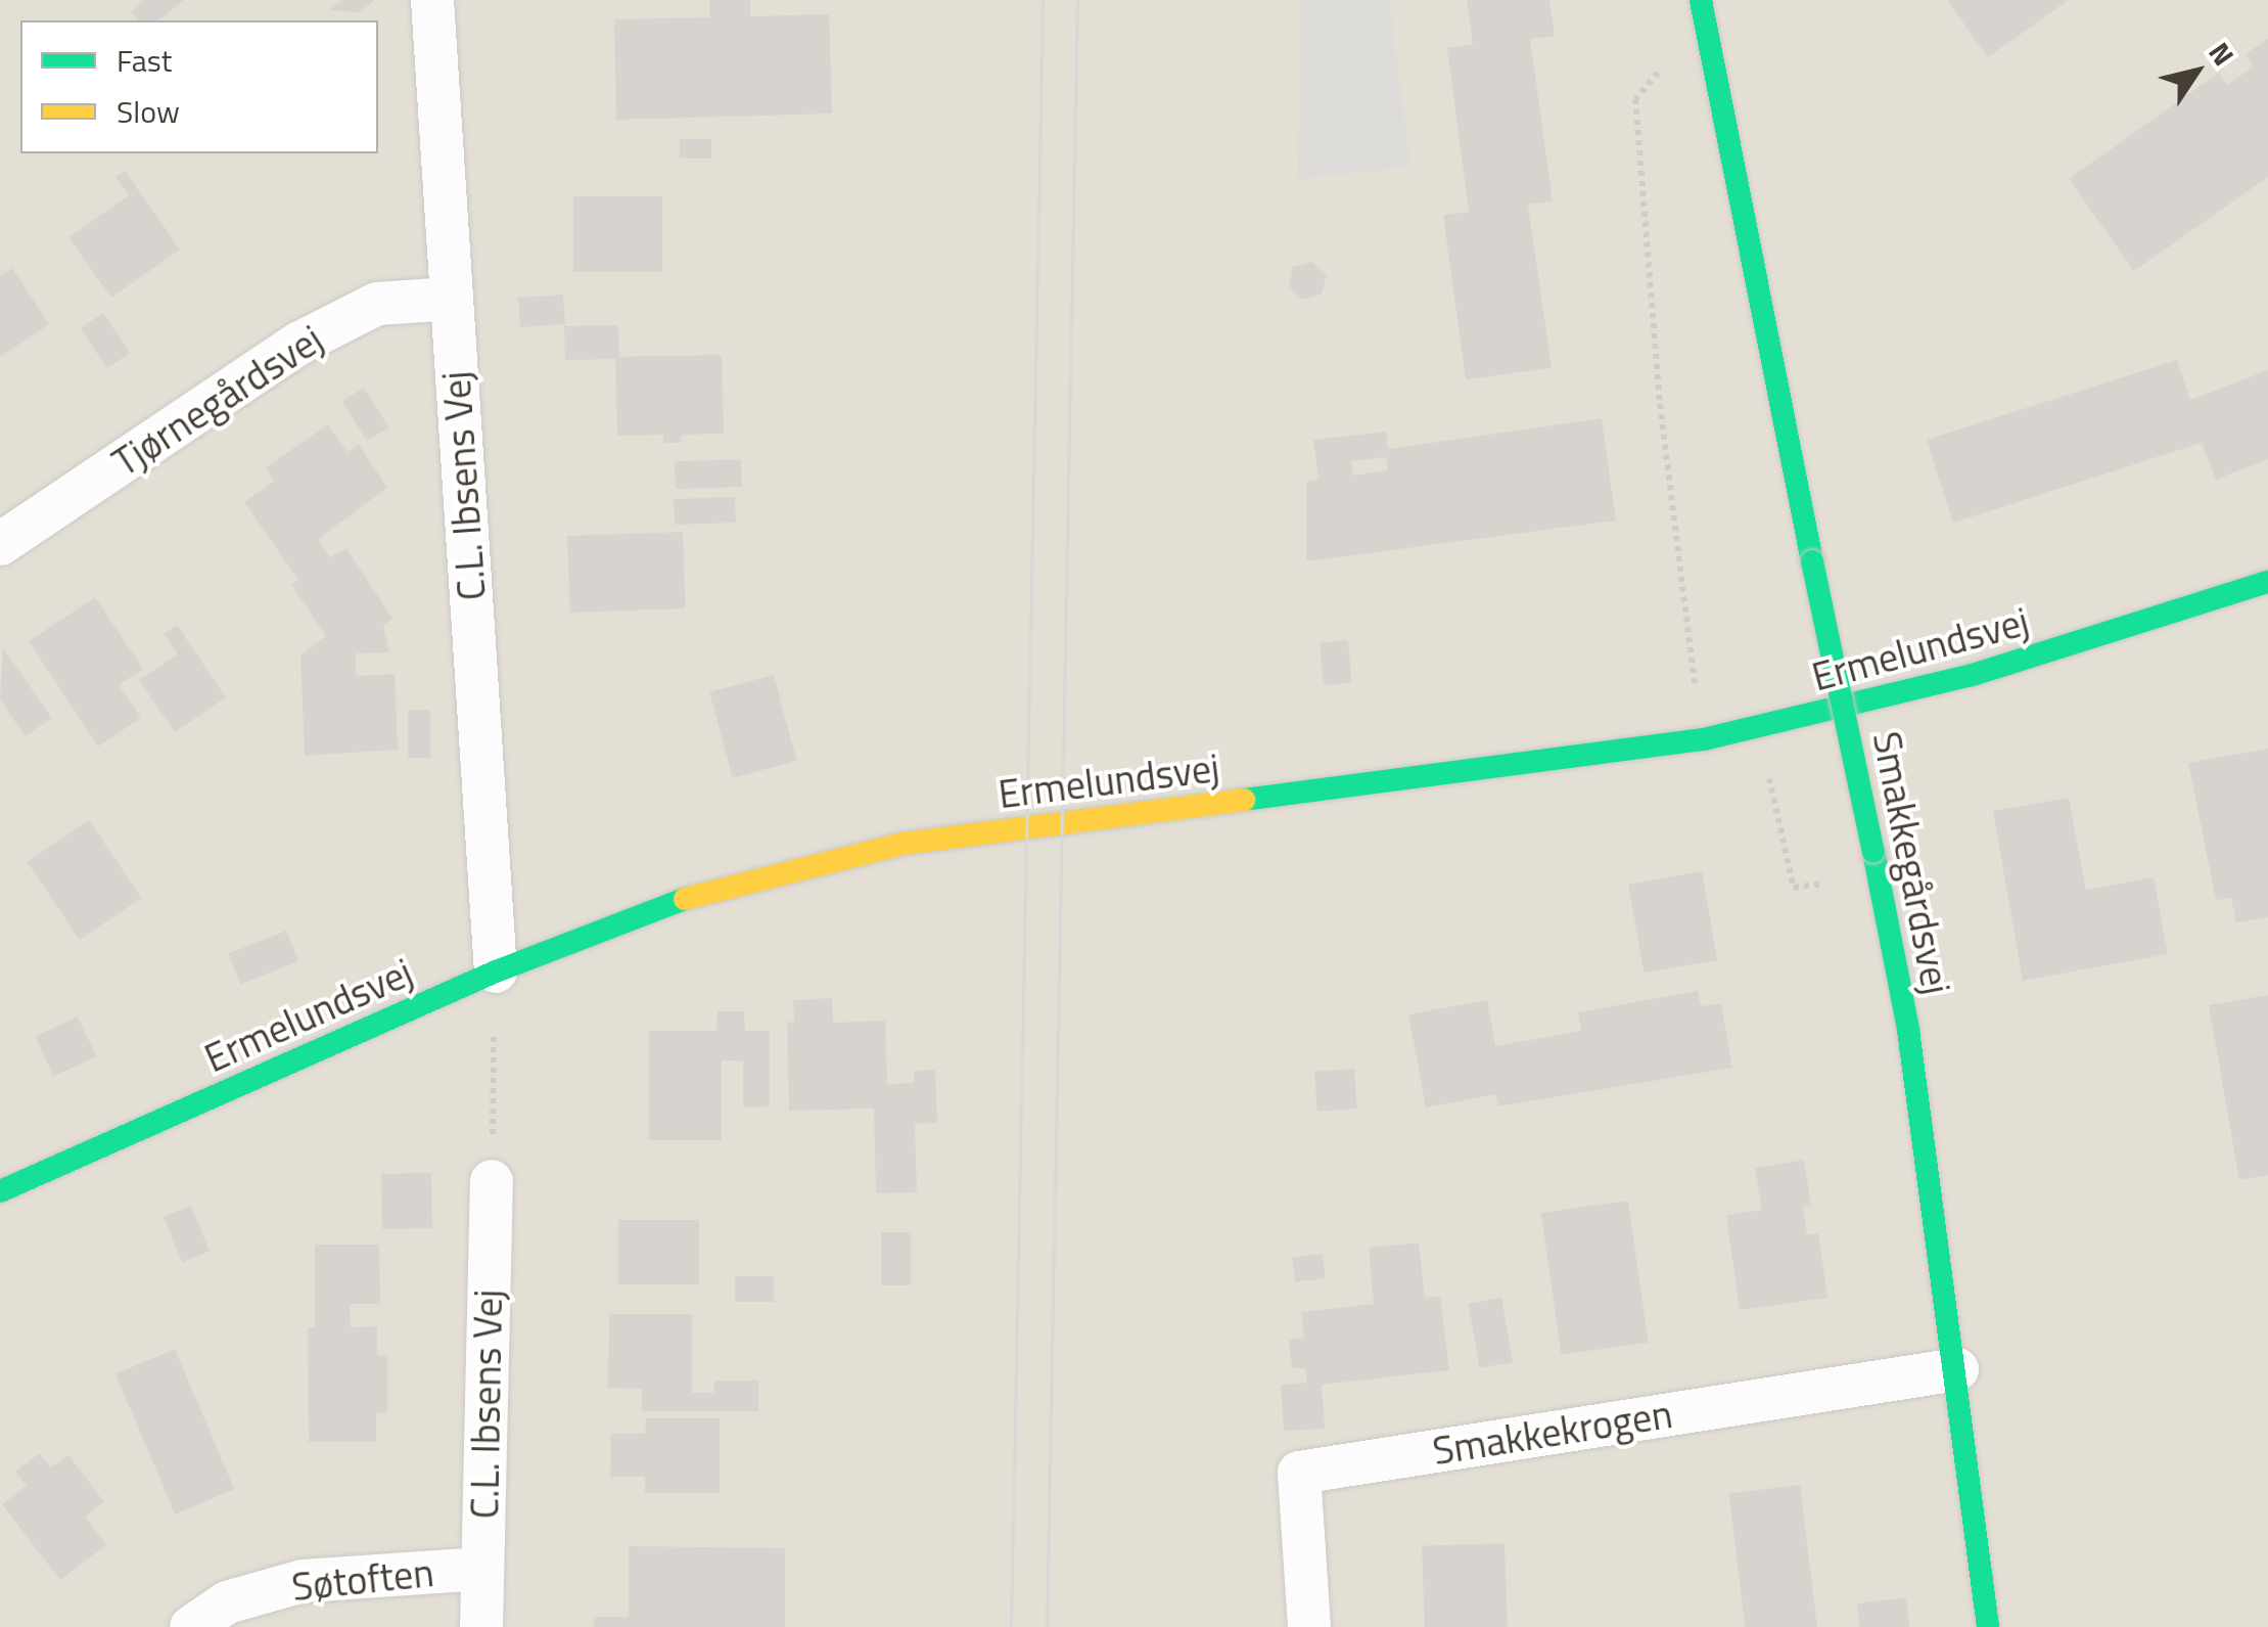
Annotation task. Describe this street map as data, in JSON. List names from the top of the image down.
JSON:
{
  "streets": {
    "street": [
      "Tjørnegårdsvej",
      "C.L. Ibsens Vej",
      "Ermelundsvej",
      "Smakkegårdsvej",
      "Smakkekrogen",
      "Søtoften"
    ]
  },
  "crossings": [
    ["Tjørnegårdsvej", "C.L. Ibsens Vej"],
    ["C.L. Ibsens Vej", "Ermelundsvej"],
    ["C.L. Ibsens Vej", "Søtoften"],
    ["Smakkegårdsvej", "Smakkekrogen"]
  ],
  "legend": ["Fast", "Slow"],
  "north": "top right"
}
